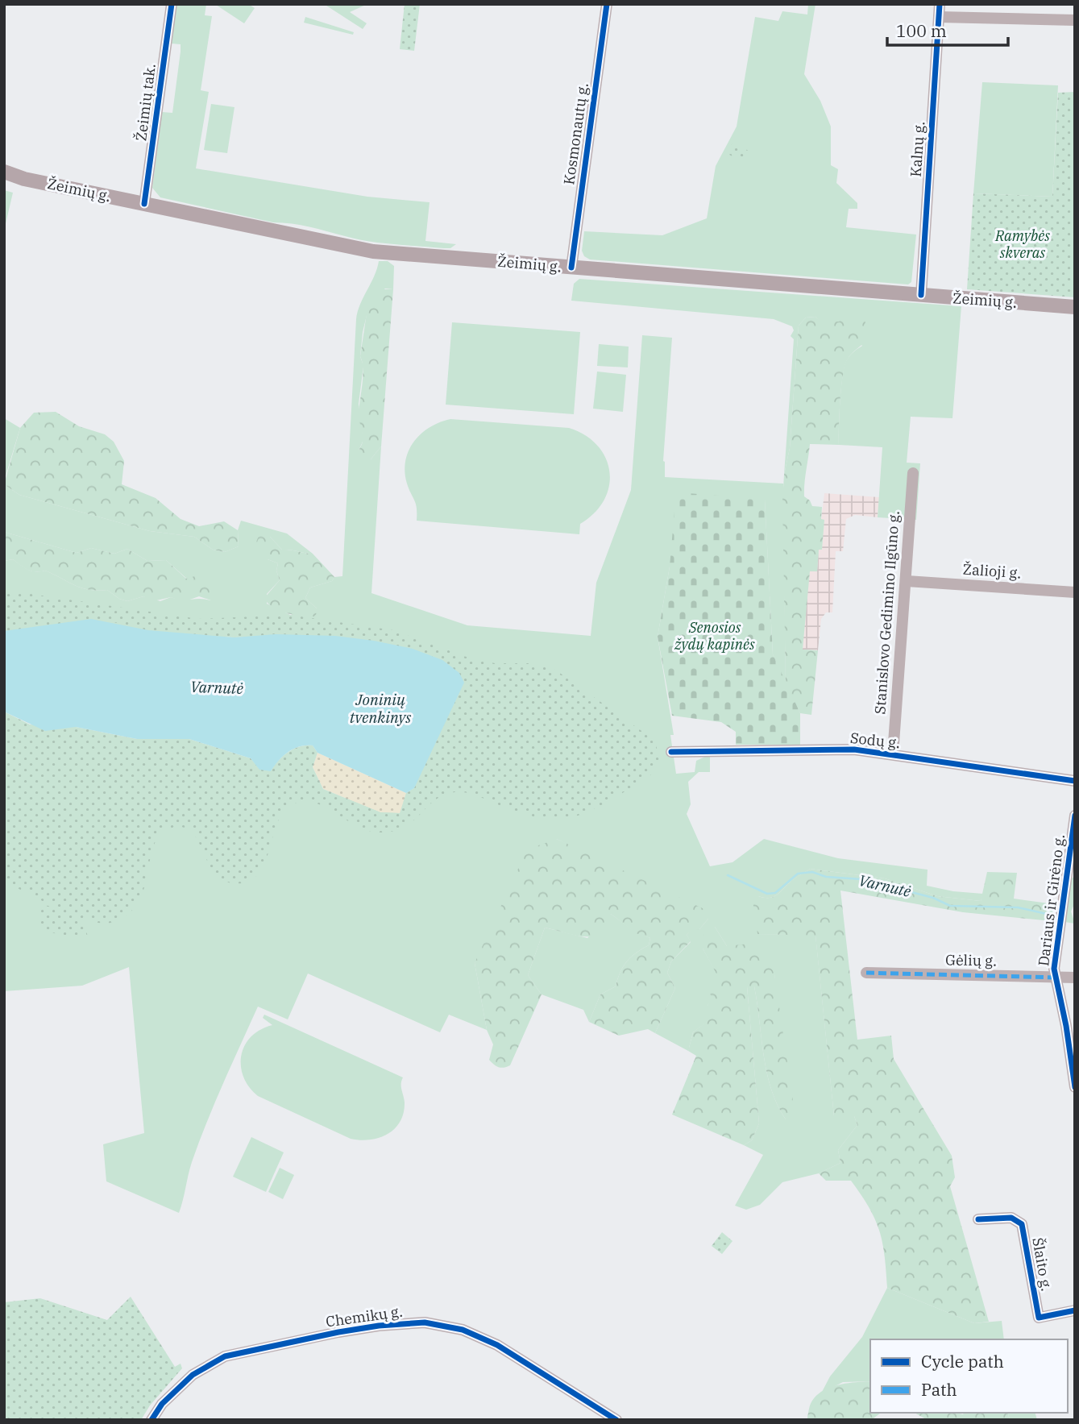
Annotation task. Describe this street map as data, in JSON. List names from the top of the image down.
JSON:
{
  "streets": {
    "main road": ["Žeimių g."],
    "street": [
      "Žeimių tak.",
      "Kosmonautų g.",
      "Kalnų g.",
      "Žalioji g.",
      "Stanislovo Gedimino Ilgūno g.",
      "Sodų g.",
      "Dariaus ir Girėno g.",
      "Gėlių g.",
      "Šlaito g.",
      "Chemikų g."
    ]
  },
  "crossings": [
    ["Žeimių tak.", "Žeimių g."],
    ["Kosmonautų g.", "Žeimių g."],
    ["Kalnų g.", "Žeimių g."],
    ["Žalioji g.", "Stanislovo Gedimino Ilgūno g."],
    ["Stanislovo Gedimino Ilgūno g.", "Sodų g."],
    ["Dariaus ir Girėno g.", "Gėlių g."]
  ],
  "water": ["Varnutė", "Joninių tvenkinys"],
  "parks": ["Ramybės skveras", "Senosios žydų kapinės"],
  "legend": ["Cycle path", "Path"],
  "scale_bar": "100 m"
}
